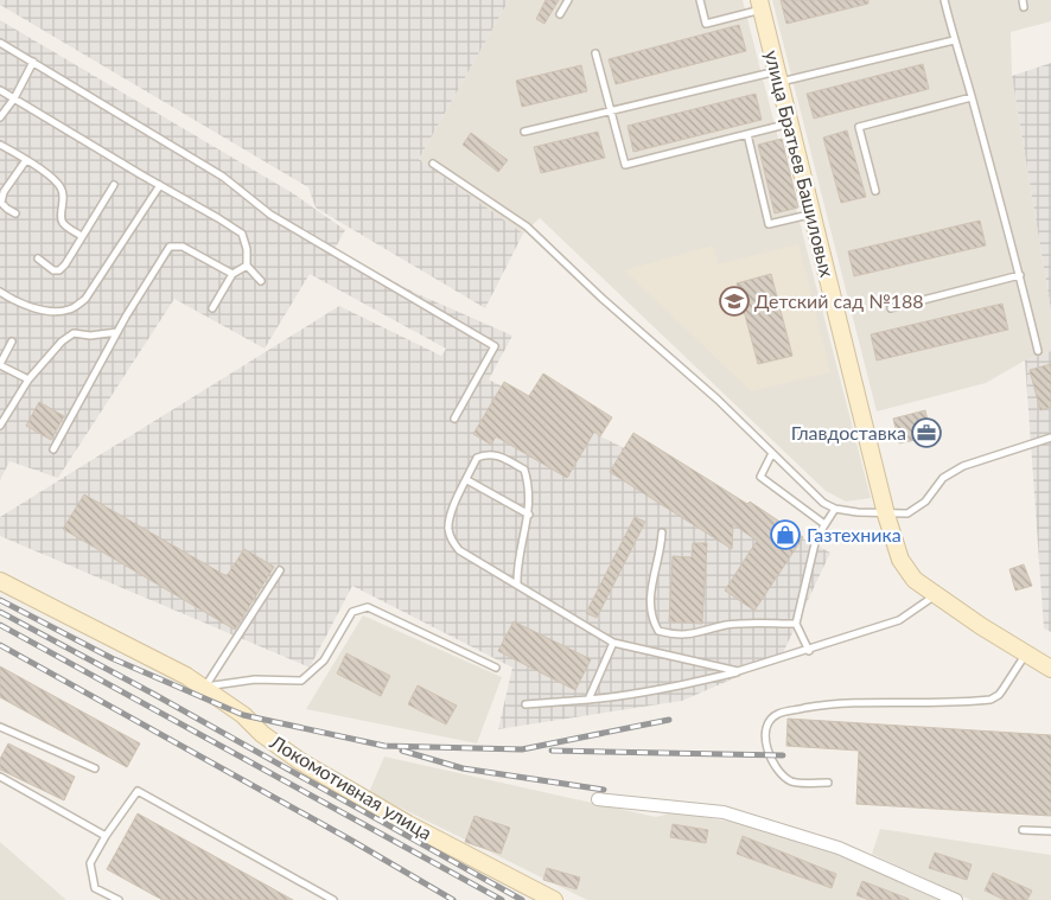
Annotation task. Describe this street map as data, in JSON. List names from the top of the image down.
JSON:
{
  "streets": {
    "street": ["улица Братьев Башиловых", "Локомотивная улица"]
  },
  "places": {
    "school or university": ["Детский сад №188"],
    "office": ["Главдоставка"],
    "shop": ["Газтехника"]
  }
}
